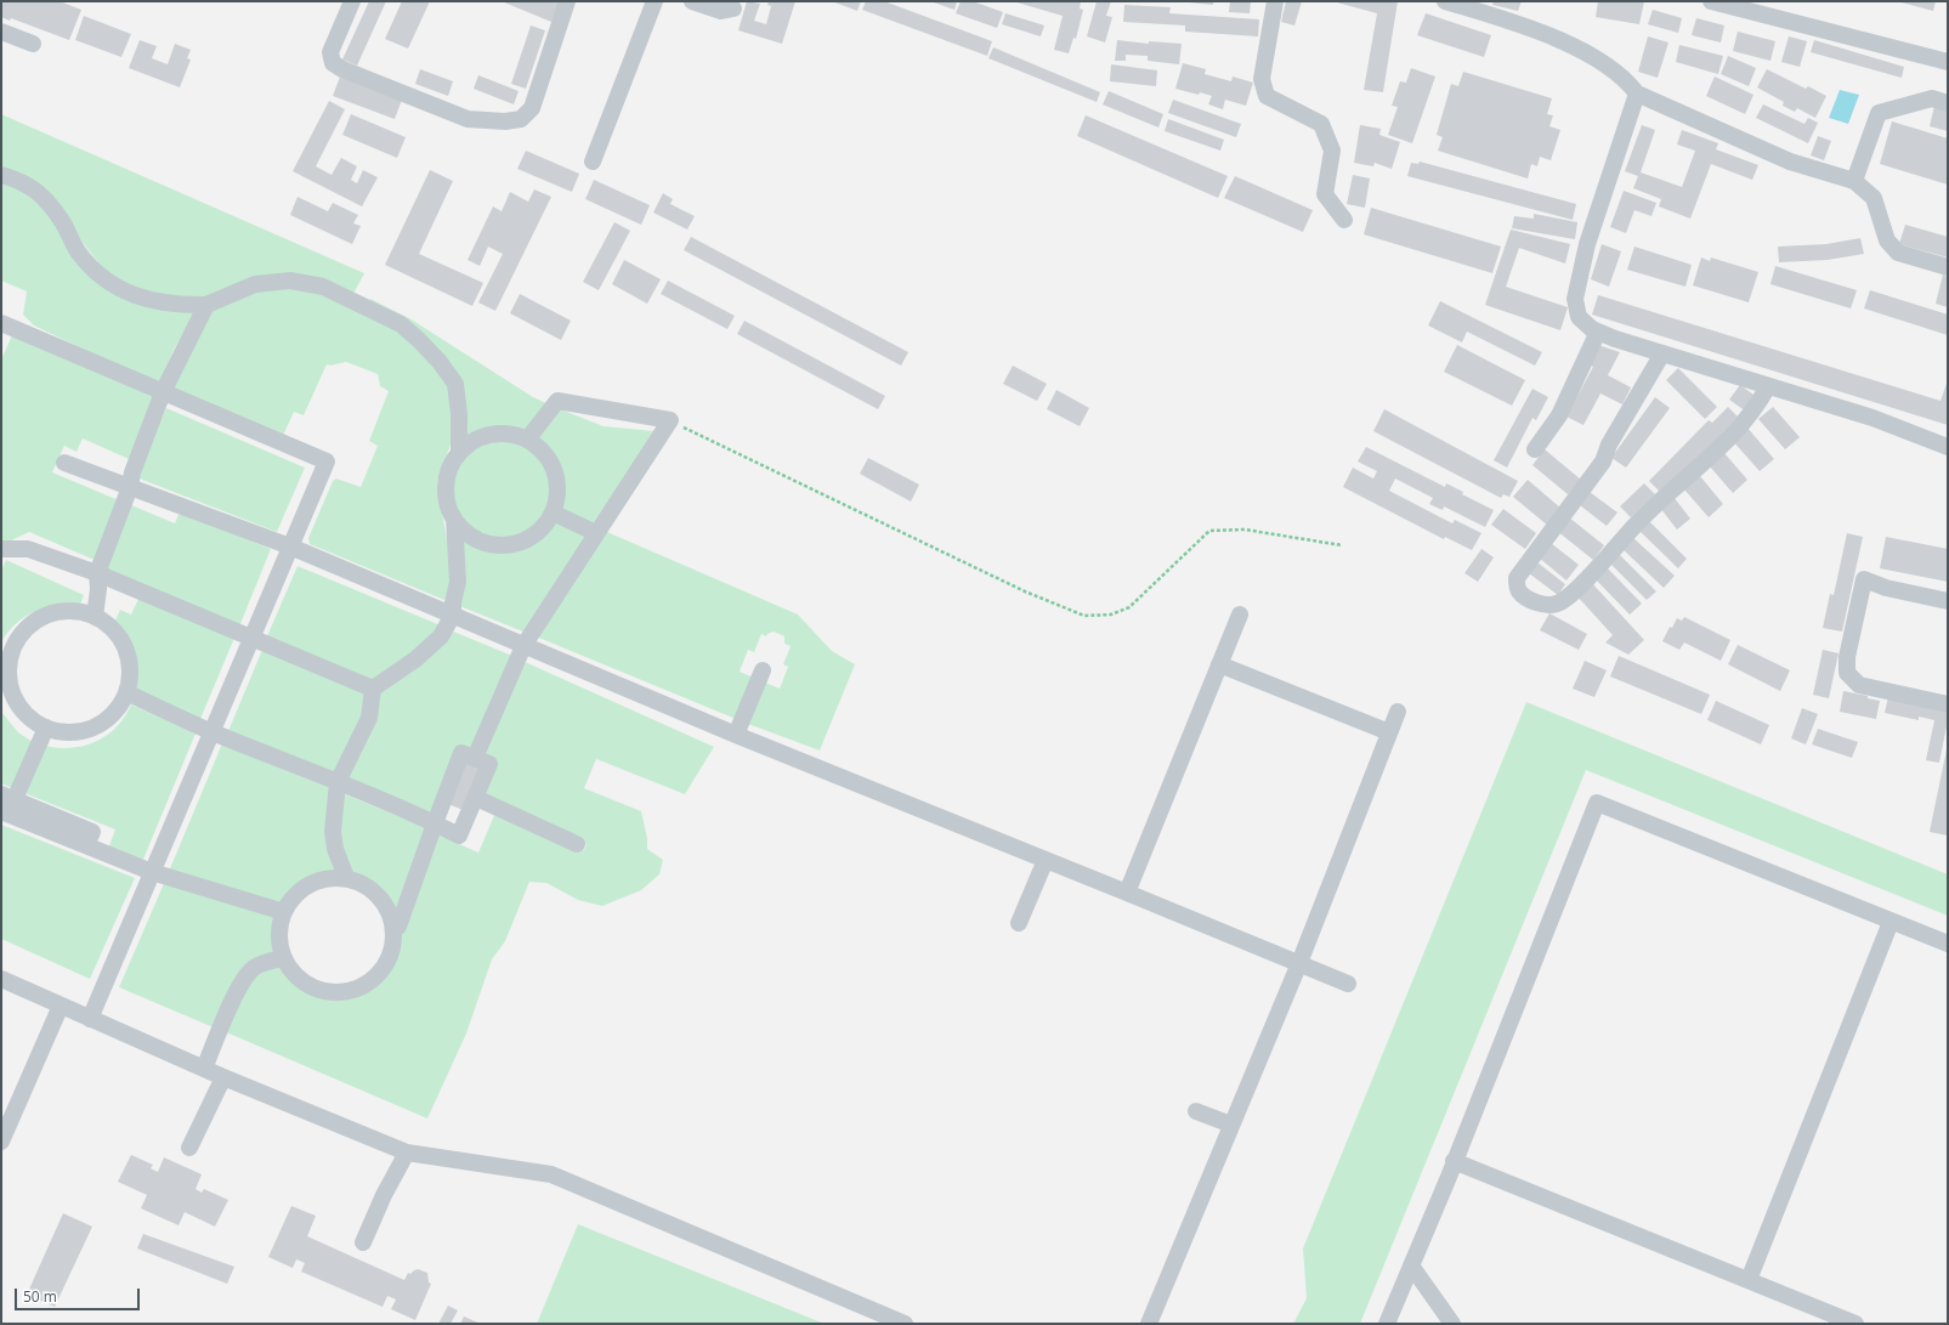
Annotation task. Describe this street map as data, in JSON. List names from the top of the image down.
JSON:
{
  "scale_bar": "50 m"
}
